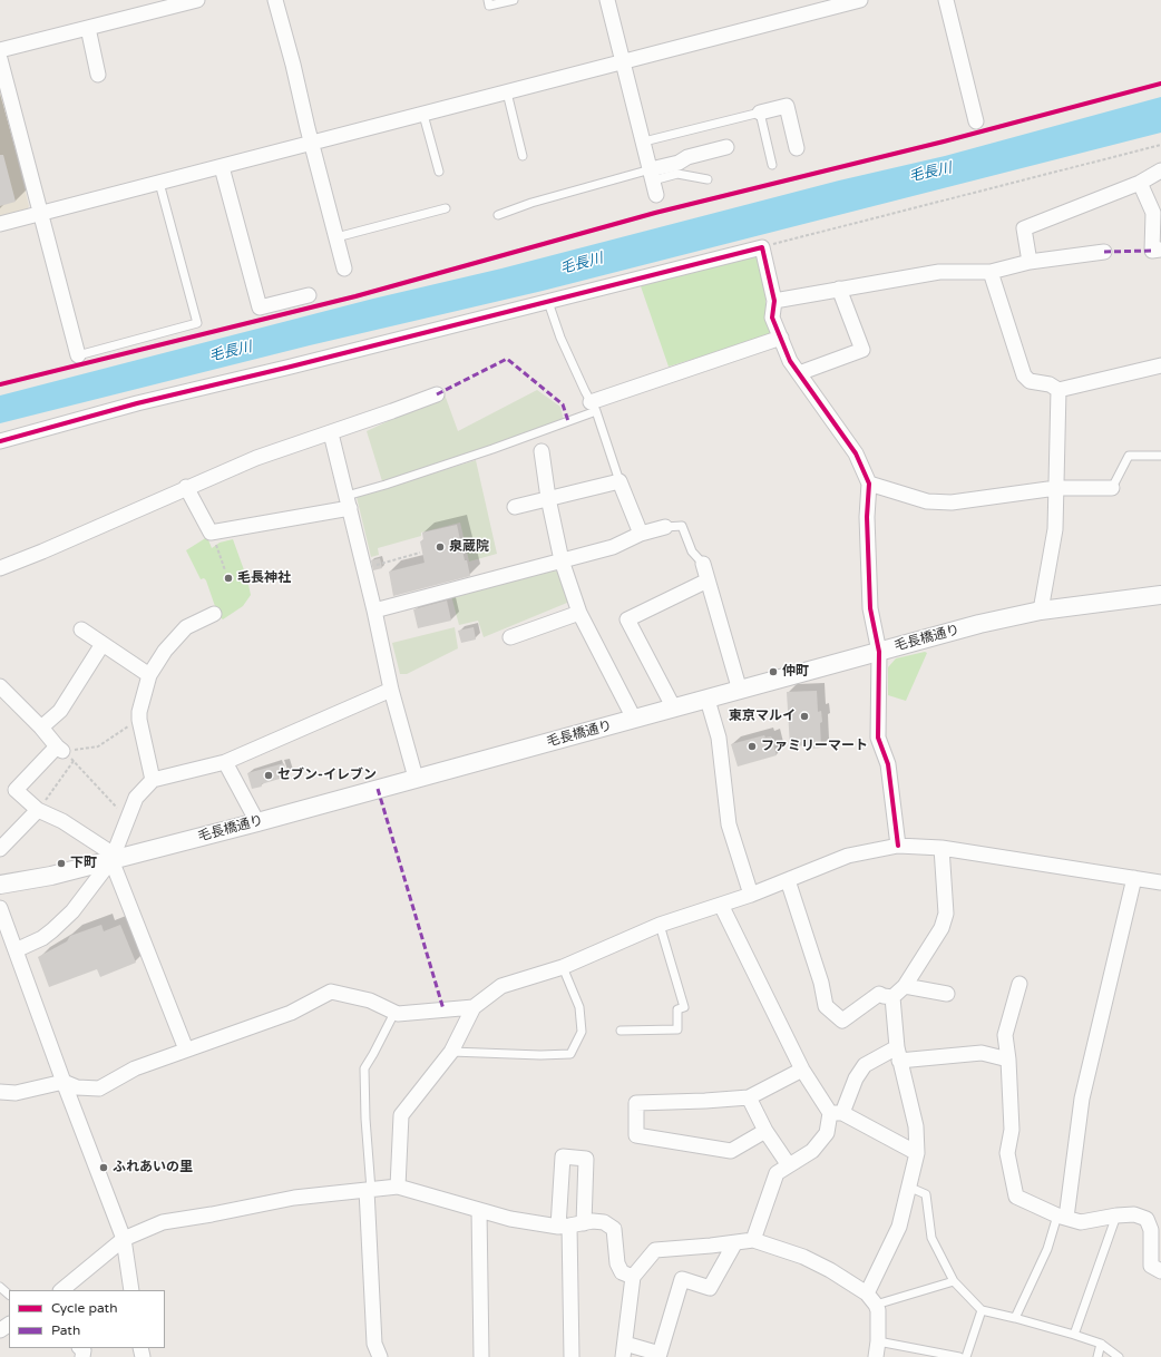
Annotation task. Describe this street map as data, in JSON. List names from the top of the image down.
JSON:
{
  "streets": {
    "street": ["毛長橋通り"]
  },
  "water": ["毛長川"],
  "places": [
    "泉蔵院",
    "毛長神社",
    "仲町",
    "東京マルイ",
    "ファミリーマート",
    "セブン-イレブン",
    "下町",
    "ふれあいの里"
  ],
  "legend": ["Cycle path", "Path"]
}
